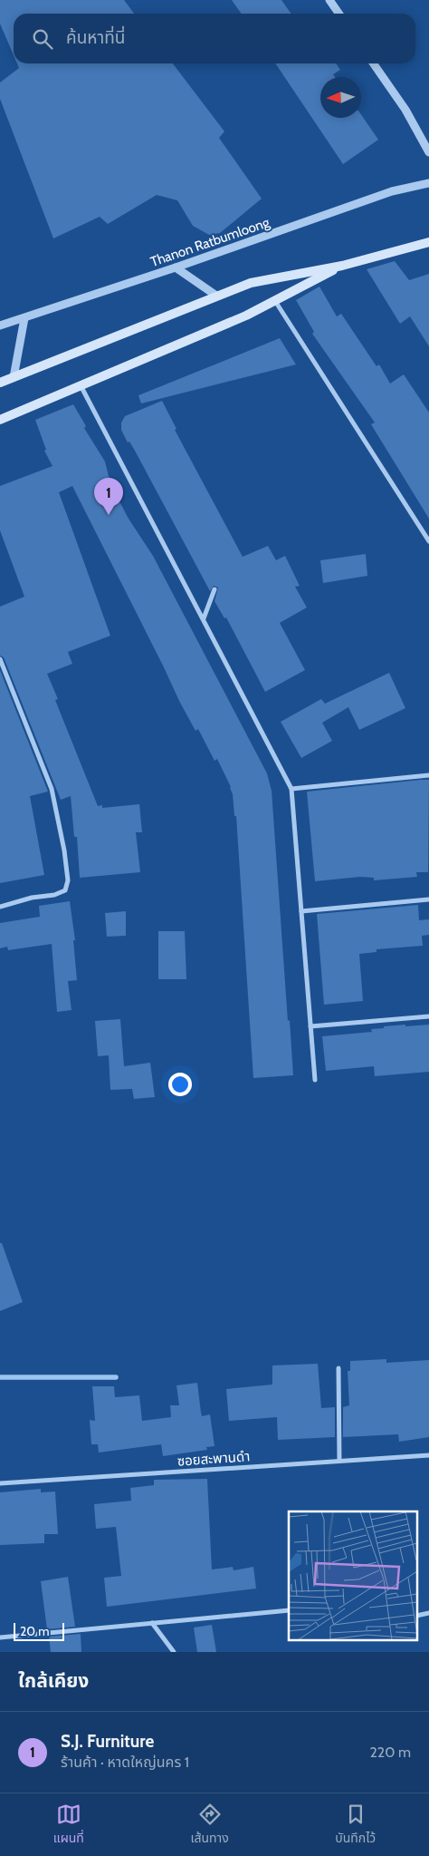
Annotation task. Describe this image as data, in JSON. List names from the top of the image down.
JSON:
{
  "streets": {
    "street": ["Thanon Ratbumloong", "ซอยสะพานดำ"]
  },
  "scale_bar": "20 m",
  "north": "left",
  "page": {
    "search": "ค้นหาที่นี่",
    "pins": "1",
    "scale": "20 m",
    "heading": "ใกล้เคียง",
    "list": [
      {
        "mark": "1",
        "name": "S.J. Furniture",
        "note": "ร้านค้า · หาดใหญ่นคร 1",
        "value": "220 m"
      }
    ],
    "nav": ["แผนที่", "เส้นทาง", "บันทึกไว้"]
  }
}
